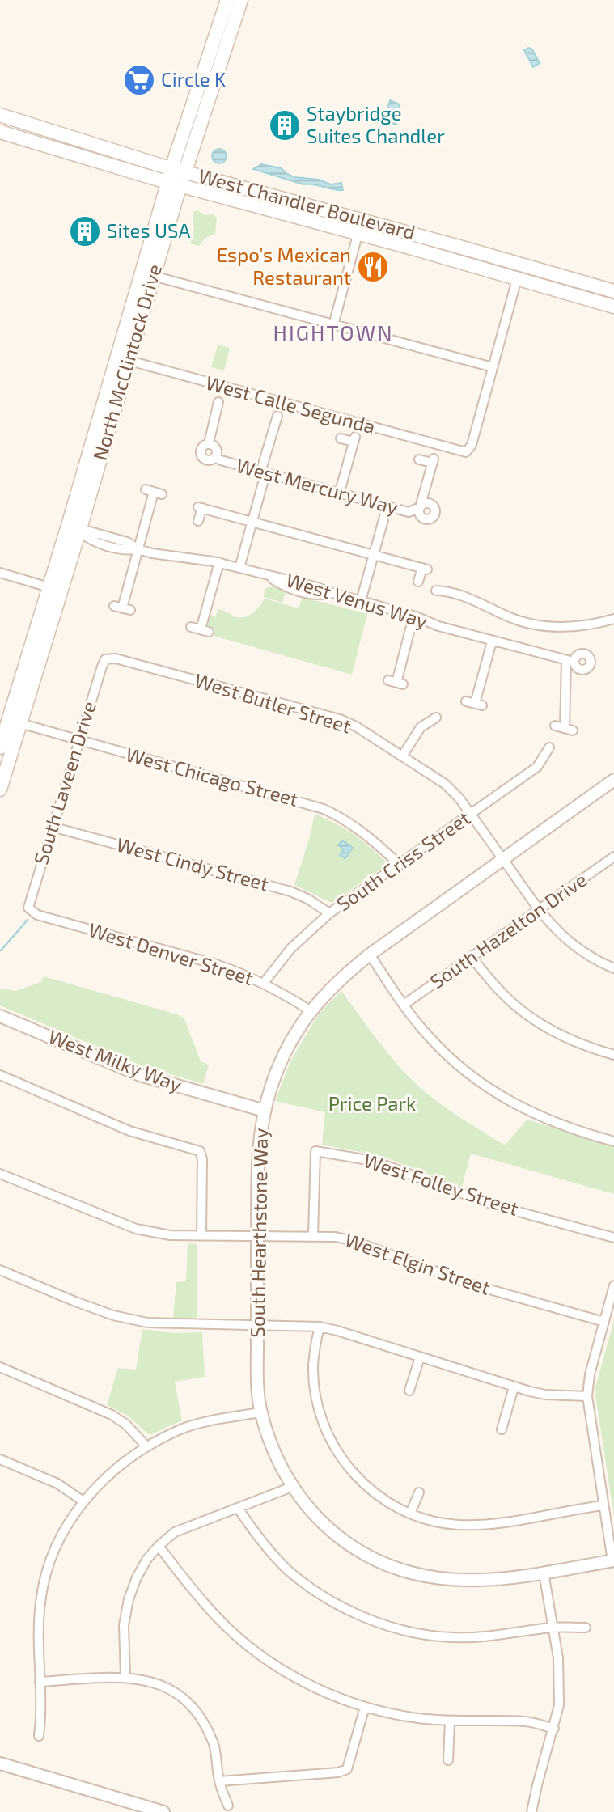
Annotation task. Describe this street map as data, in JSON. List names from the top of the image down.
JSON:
{
  "streets": {
    "main road": ["West Chandler Boulevard", "North McClintock Drive"],
    "street": [
      "West Calle Segunda",
      "West Mercury Way",
      "West Venus Way",
      "West Butler Street",
      "West Chicago Street",
      "South Laveen Drive",
      "South Criss Street",
      "West Cindy Street",
      "South Hazelton Drive",
      "West Denver Street",
      "West Milky Way",
      "West Folley Street",
      "South Hearthstone Way",
      "West Elgin Street"
    ]
  },
  "crossings": [
    ["West Chandler Boulevard", "North McClintock Drive"],
    ["North McClintock Drive", "West Calle Segunda"],
    ["North McClintock Drive", "West Venus Way"],
    ["West Butler Street", "South Laveen Drive"],
    ["West Butler Street", "South Criss Street"],
    ["West Butler Street", "South Hazelton Drive"],
    ["West Butler Street", "South Hearthstone Way"],
    ["West Chicago Street", "South Laveen Drive"],
    ["West Chicago Street", "South Criss Street"],
    ["South Laveen Drive", "West Cindy Street"],
    ["South Laveen Drive", "West Denver Street"],
    ["South Criss Street", "West Cindy Street"],
    ["South Criss Street", "West Denver Street"],
    ["West Denver Street", "South Hearthstone Way"],
    ["West Milky Way", "South Hearthstone Way"],
    ["West Folley Street", "West Elgin Street"],
    ["South Hearthstone Way", "West Elgin Street"]
  ],
  "districts": ["HIGHTOWN"],
  "parks": ["Price Park"],
  "places": {
    "supermarket": ["Circle K"],
    "building": ["Staybridge Suites Chandler", "Sites USA"],
    "restaurant": ["Espo’s Mexican Restaurant"]
  }
}
